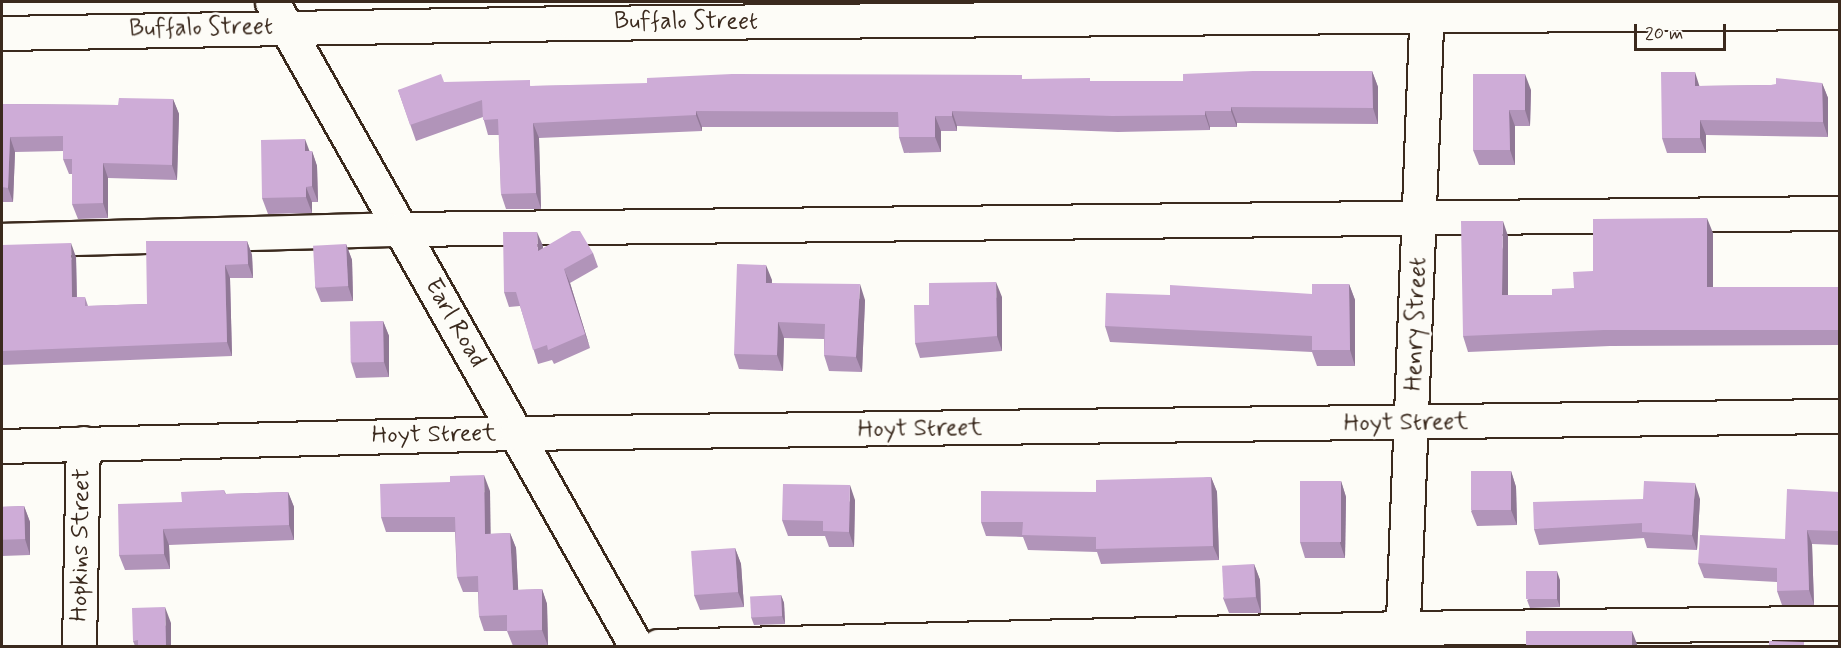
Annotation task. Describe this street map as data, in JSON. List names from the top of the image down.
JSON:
{
  "streets": {
    "street": [
      "Buffalo Street",
      "Earl Road",
      "Henry Street",
      "Hoyt Street",
      "Hopkins Street"
    ]
  },
  "crossings": [
    ["Buffalo Street", "Earl Road"],
    ["Buffalo Street", "Henry Street"],
    ["Earl Road", "Hoyt Street"],
    ["Henry Street", "Hoyt Street"],
    ["Hoyt Street", "Hopkins Street"]
  ],
  "scale_bar": "20 m"
}
